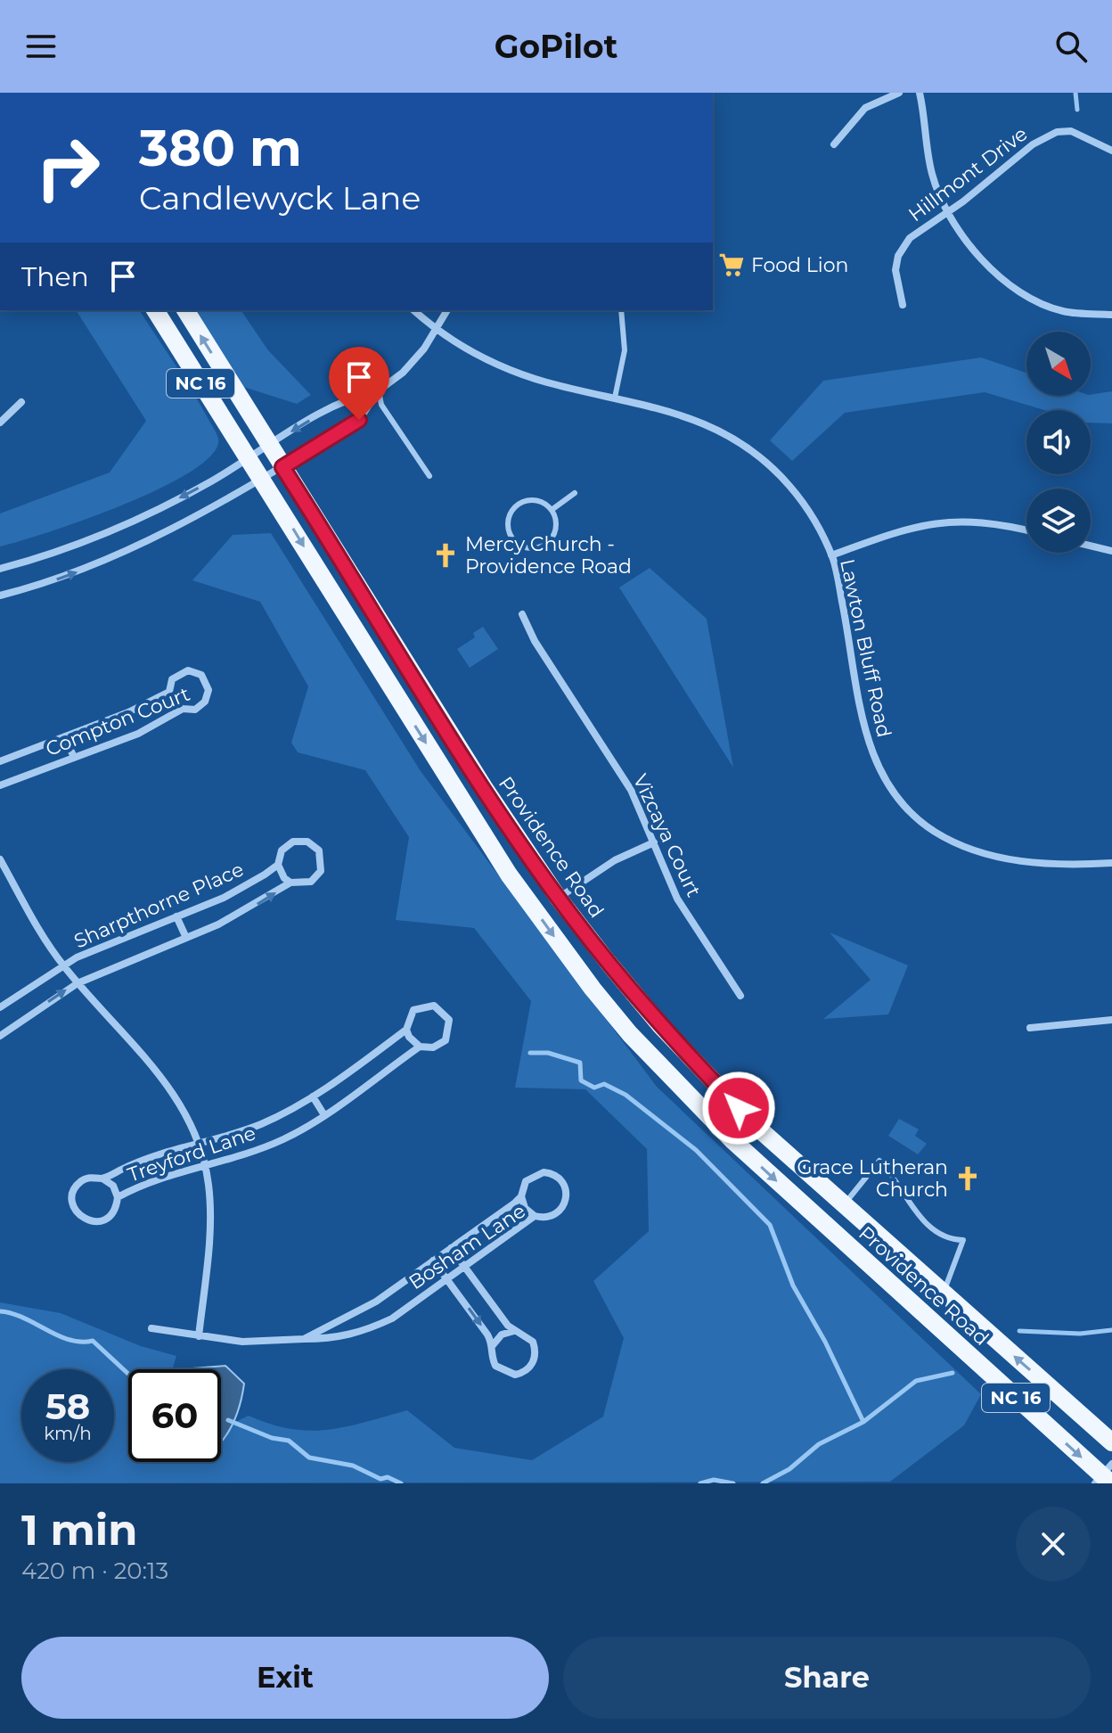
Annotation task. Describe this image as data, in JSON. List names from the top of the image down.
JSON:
{
  "streets": {
    "main road": ["NC 16", "Providence Road"],
    "street": [
      "Hillmont Drive",
      "Lawton Bluff Road",
      "Compton Court",
      "Vizcaya Court",
      "Sharpthorne Place",
      "Treyford Lane",
      "Bosham Lane"
    ]
  },
  "places": {
    "supermarket": ["Food Lion"],
    "church": ["Mercy Church - Providence Road", "Grace Lutheran Church"]
  },
  "north": "bottom right",
  "page": {
    "header": "GoPilot",
    "turn": ["380 m", "Candlewyck Lane"],
    "then": "Then",
    "speed": "58 km/h",
    "limit": "60",
    "heading": ["1 min", "420 m · 20:13"],
    "buttons": ["Exit", "Share"]
  }
}
